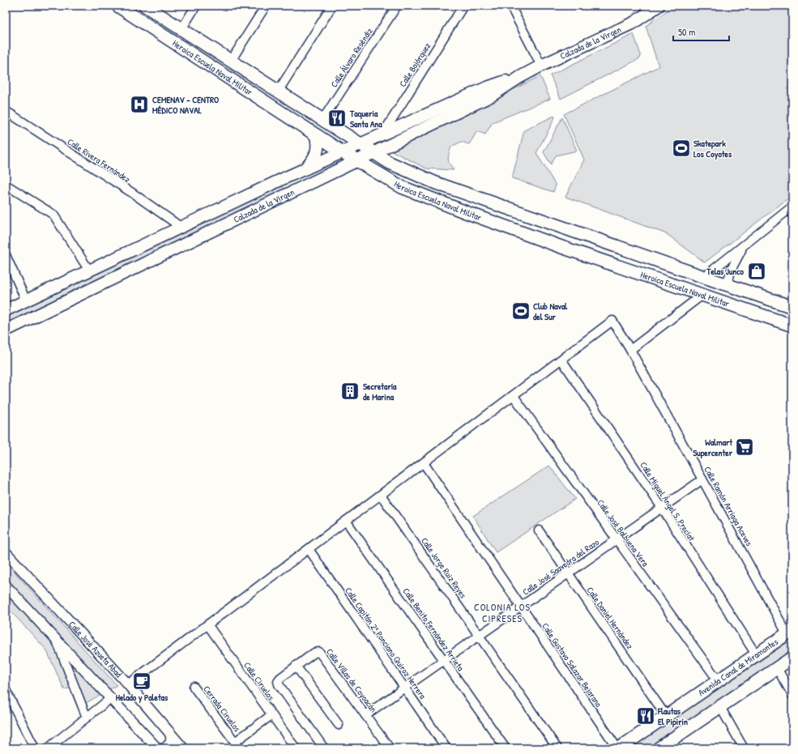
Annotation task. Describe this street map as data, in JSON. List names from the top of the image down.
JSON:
{
  "streets": {
    "main road": ["Calzada de la Virgen", "Heroica Escuela Naval Militar", "Avenida Canal de Miramontes"],
    "street": [
      "Calle Álvaro Reséndiz",
      "Calle Bojórquez",
      "Calle Rivera Fernández",
      "Calle Miguel Ángel S. Preciat",
      "Calle Ramón Arriaga Aceves",
      "Calle José Balbuena Vera",
      "Calle José Saavedra del Razo",
      "Calle Jorge Ruiz Reyes",
      "Calle Daniel Hernández",
      "Calle Benito Fernández Arrieta",
      "Calle Capitán 2º Ponciano Quiroz Herrera",
      "Calle José Azueta Abad",
      "Calle Gustavo Salazar Bejarano",
      "Calle Villas de Coyoacán",
      "Calle Ciruelos",
      "Cerrada Ciruelos"
    ]
  },
  "crossings": [
    ["Calzada de la Virgen", "Calle Bojórquez"],
    ["Calzada de la Virgen", "Heroica Escuela Naval Militar"],
    ["Calzada de la Virgen", "Calle Rivera Fernández"],
    ["Calle Álvaro Reséndiz", "Heroica Escuela Naval Militar"],
    ["Calle Miguel Ángel S. Preciat", "Calle Ramón Arriaga Aceves"],
    ["Calle Miguel Ángel S. Preciat", "Calle José Saavedra del Razo"],
    ["Calle Miguel Ángel S. Preciat", "Avenida Canal de Miramontes"],
    ["Calle Ramón Arriaga Aceves", "Calle José Saavedra del Razo"],
    ["Calle Ramón Arriaga Aceves", "Avenida Canal de Miramontes"],
    ["Calle José Balbuena Vera", "Calle José Saavedra del Razo"],
    ["Calle José Balbuena Vera", "Avenida Canal de Miramontes"],
    ["Calle José Saavedra del Razo", "Calle Jorge Ruiz Reyes"],
    ["Calle José Saavedra del Razo", "Calle Daniel Hernández"],
    ["Calle José Saavedra del Razo", "Calle Benito Fernández Arrieta"],
    ["Calle José Saavedra del Razo", "Calle Capitán 2º Ponciano Quiroz Herrera"],
    ["Calle José Saavedra del Razo", "Calle Gustavo Salazar Bejarano"],
    ["Calle José Saavedra del Razo", "Calle Villas de Coyoacán"],
    ["Calle Daniel Hernández", "Avenida Canal de Miramontes"],
    ["Calle Gustavo Salazar Bejarano", "Avenida Canal de Miramontes"],
    ["Calle Ciruelos", "Cerrada Ciruelos"]
  ],
  "districts": ["COLONIA LOS CIPRESES"],
  "places": {
    "hospital": ["CEMENAV - CENTRO MÉDICO NAVAL"],
    "restaurant": ["Taqueria Santa Ana", "Flautas El Pipirin"],
    "sports": ["Skatepark Los Coyotes", "Club Naval del Sur"],
    "shop": ["Telas Junco"],
    "building": ["Secretaría de Marina"],
    "supermarket": ["Walmart Supercenter"],
    "cafe": ["Helado y Paletas"]
  },
  "scale_bar": "50 m"
}
